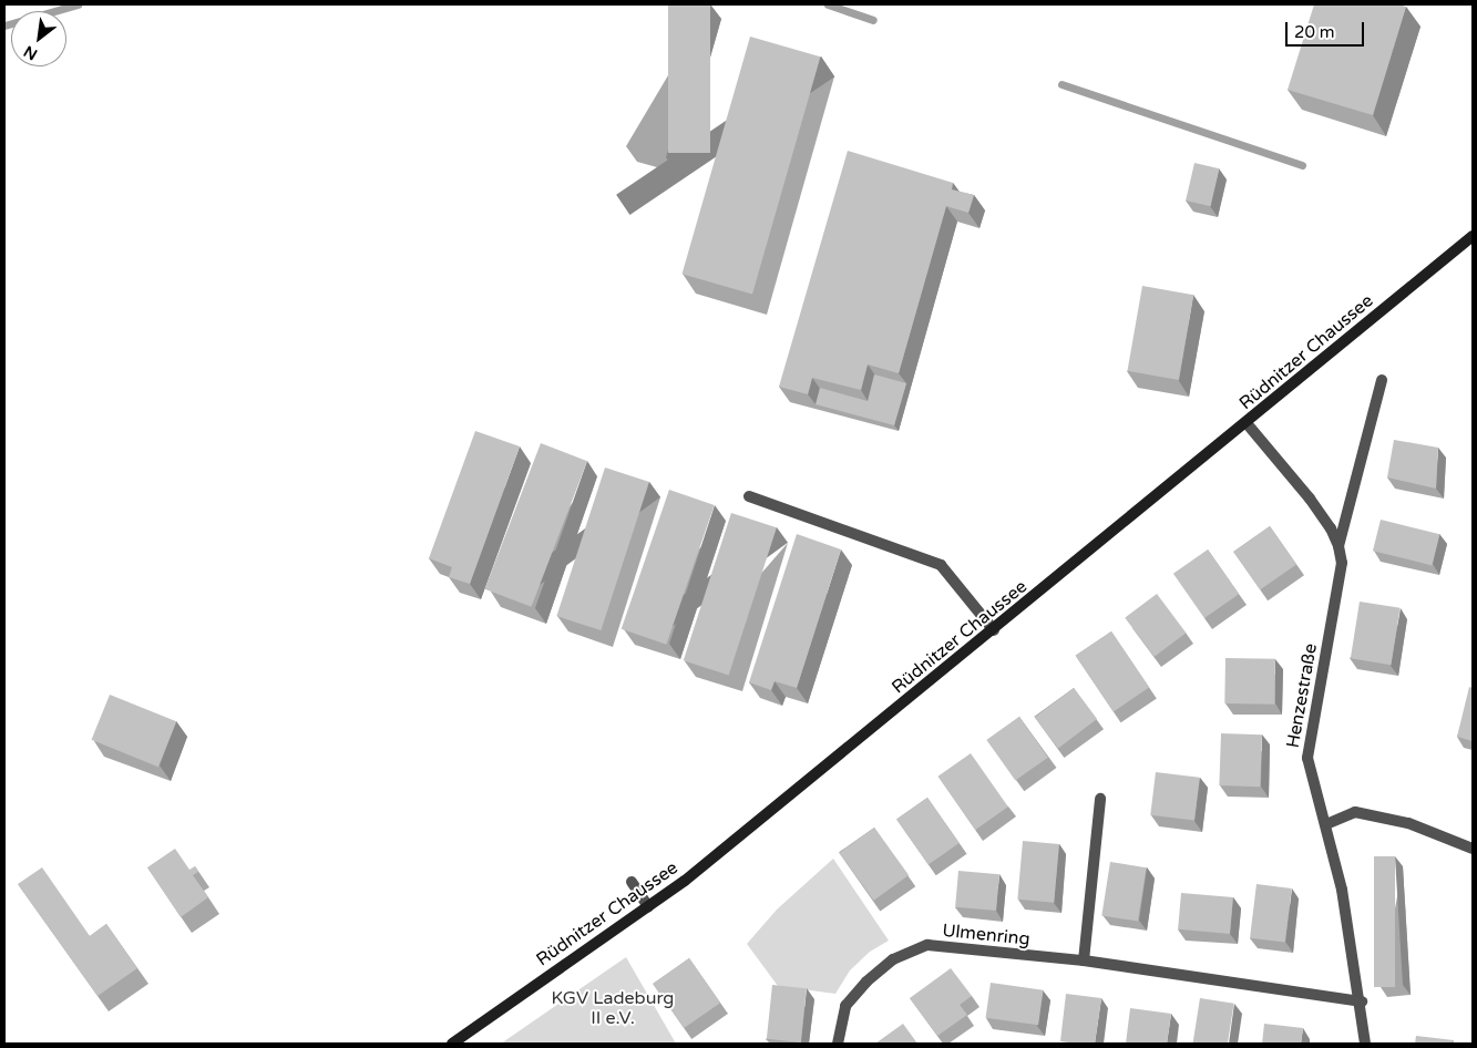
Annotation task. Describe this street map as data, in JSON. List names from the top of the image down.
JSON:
{
  "streets": {
    "main road": ["Rüdnitzer Chaussee"],
    "street": ["Henzestraße", "Ulmenring"]
  },
  "crossings": [
    ["Rüdnitzer Chaussee", "Henzestraße"],
    ["Henzestraße", "Ulmenring"]
  ],
  "parks": ["KGV Ladeburg II e.V."],
  "scale_bar": "20 m",
  "north": "bottom left"
}
